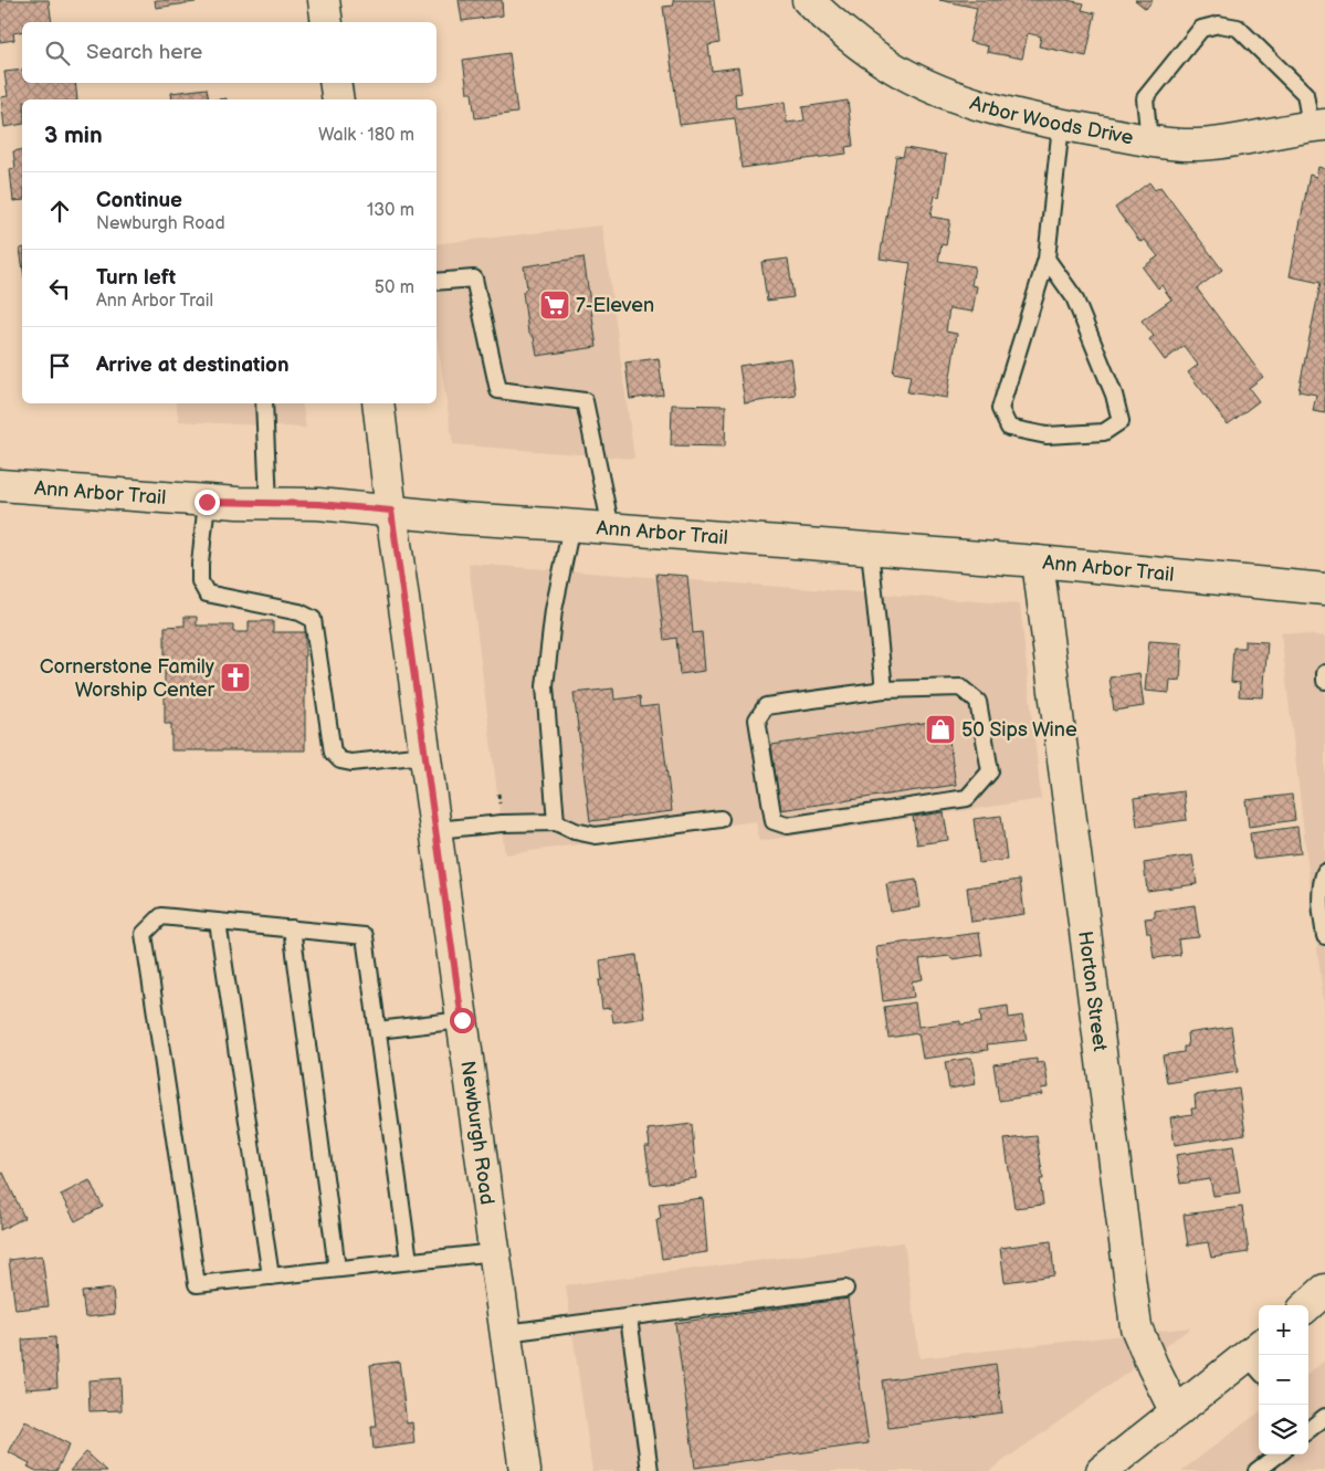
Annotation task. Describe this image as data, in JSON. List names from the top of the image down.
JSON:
{
  "streets": {
    "street": [
      "Arbor Woods Drive",
      "Ann Arbor Trail",
      "Horton Street",
      "Newburgh Road"
    ]
  },
  "crossings": [
    ["Ann Arbor Trail", "Horton Street"],
    ["Ann Arbor Trail", "Newburgh Road"]
  ],
  "places": {
    "supermarket": ["7-Eleven"],
    "church": ["Cornerstone Family Worship Center"],
    "shop": ["50 Sips Wine"]
  },
  "page": {
    "search": "Search here",
    "heading": ["3 min", "Walk · 180 m"],
    "list": [
      ["Continue", "Newburgh Road", "130 m"],
      ["Turn left", "Ann Arbor Trail", "50 m"],
      "Arrive at destination"
    ],
    "map_buttons": ["+", "−"]
  }
}
